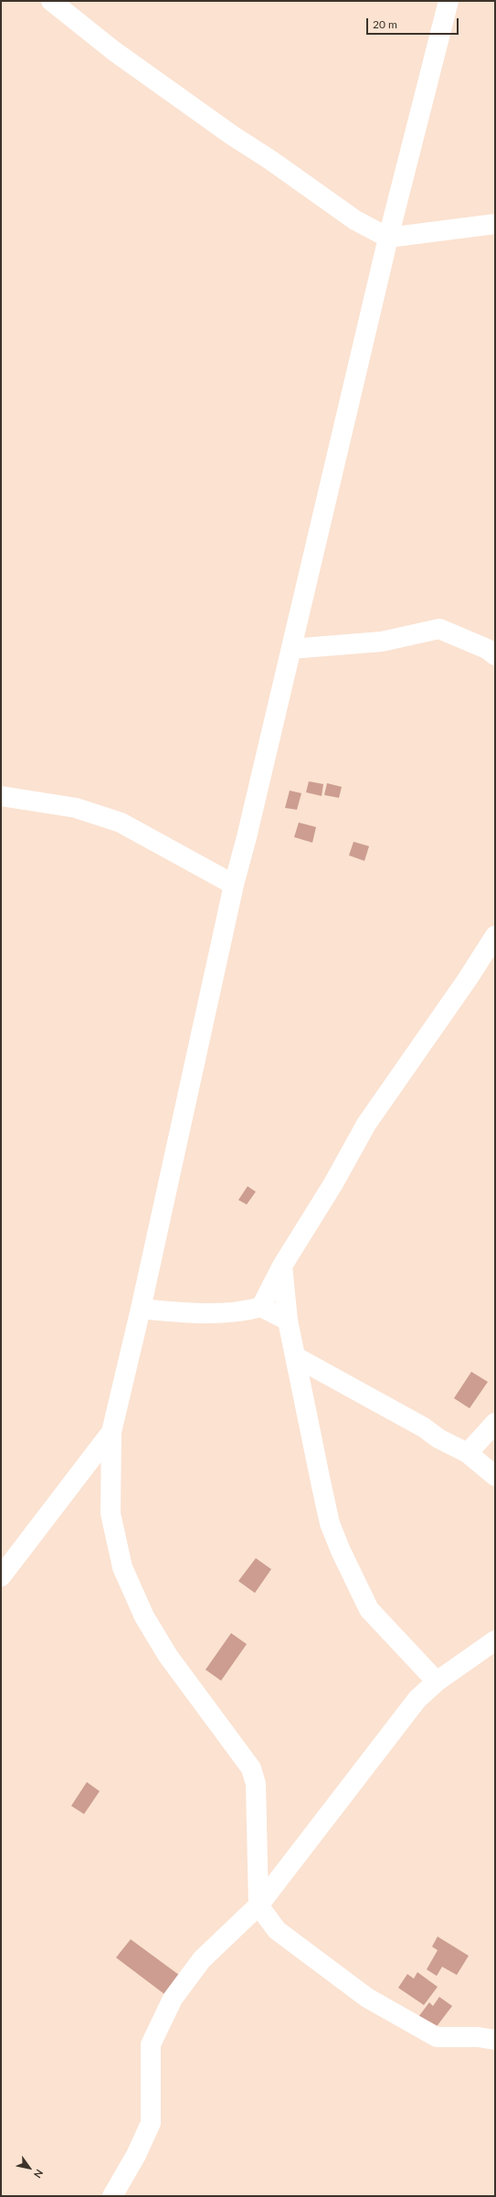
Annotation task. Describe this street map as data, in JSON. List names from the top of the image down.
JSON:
{
  "scale_bar": "20 m",
  "north": "bottom right"
}
